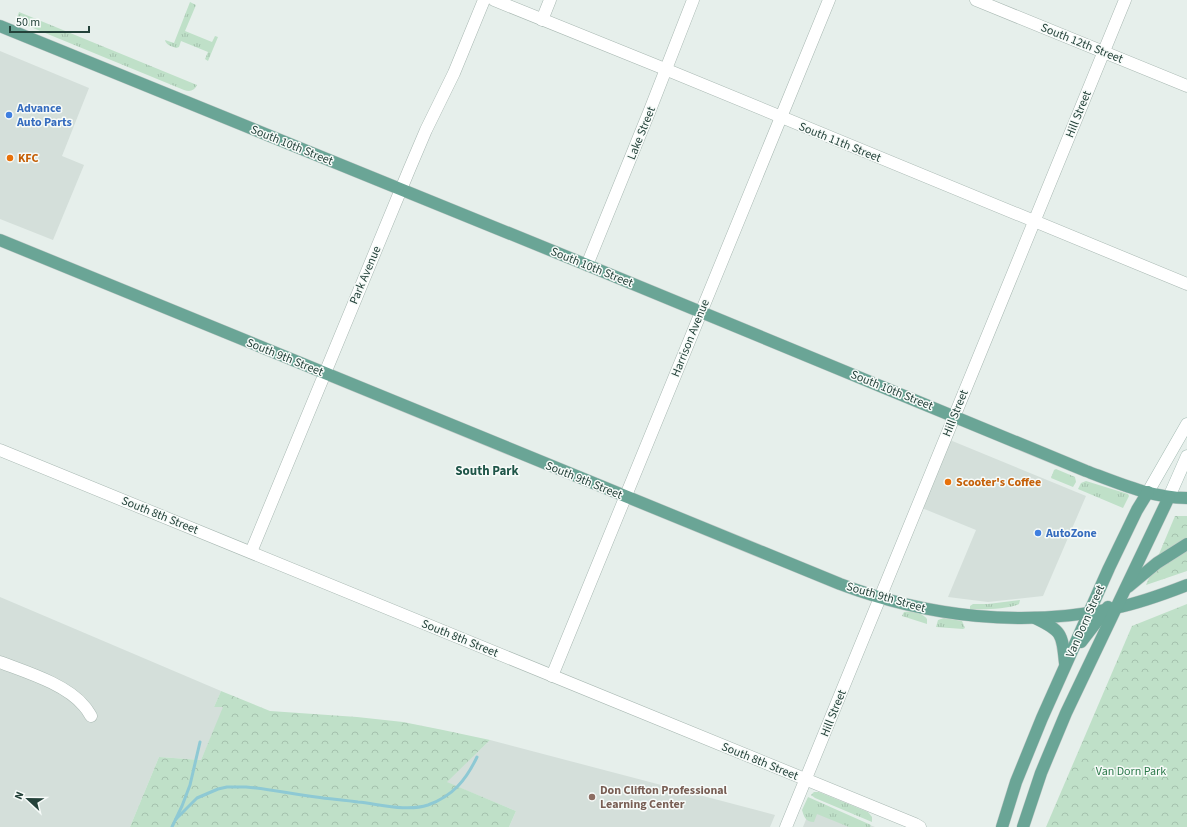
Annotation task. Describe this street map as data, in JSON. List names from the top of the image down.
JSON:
{
  "streets": {
    "main road": ["South 10th Street", "South 9th Street", "Van Dorn Street"],
    "street": [
      "South 12th Street",
      "Hill Street",
      "Lake Street",
      "South 11th Street",
      "Park Avenue",
      "Harrison Avenue",
      "South 8th Street"
    ]
  },
  "crossings": [
    ["South 12th Street", "Hill Street"],
    ["Hill Street", "South 11th Street"],
    ["Hill Street", "South 10th Street"],
    ["Hill Street", "South 9th Street"],
    ["Hill Street", "South 8th Street"],
    ["Lake Street", "South 11th Street"],
    ["Lake Street", "South 10th Street"],
    ["South 11th Street", "Harrison Avenue"],
    ["South 10th Street", "Park Avenue"],
    ["South 10th Street", "Harrison Avenue"],
    ["South 10th Street", "Van Dorn Street"],
    ["Park Avenue", "South 9th Street"],
    ["Park Avenue", "South 8th Street"],
    ["Harrison Avenue", "South 9th Street"],
    ["Harrison Avenue", "South 8th Street"],
    ["South 9th Street", "Van Dorn Street"]
  ],
  "districts": ["South Park"],
  "parks": ["Van Dorn Park"],
  "places": [
    "Advance Auto Parts",
    "KFC",
    "Scooter's Coffee",
    "AutoZone",
    "Don Clifton Professional Learning Center"
  ],
  "scale_bar": "50 m",
  "north": "left"
}
